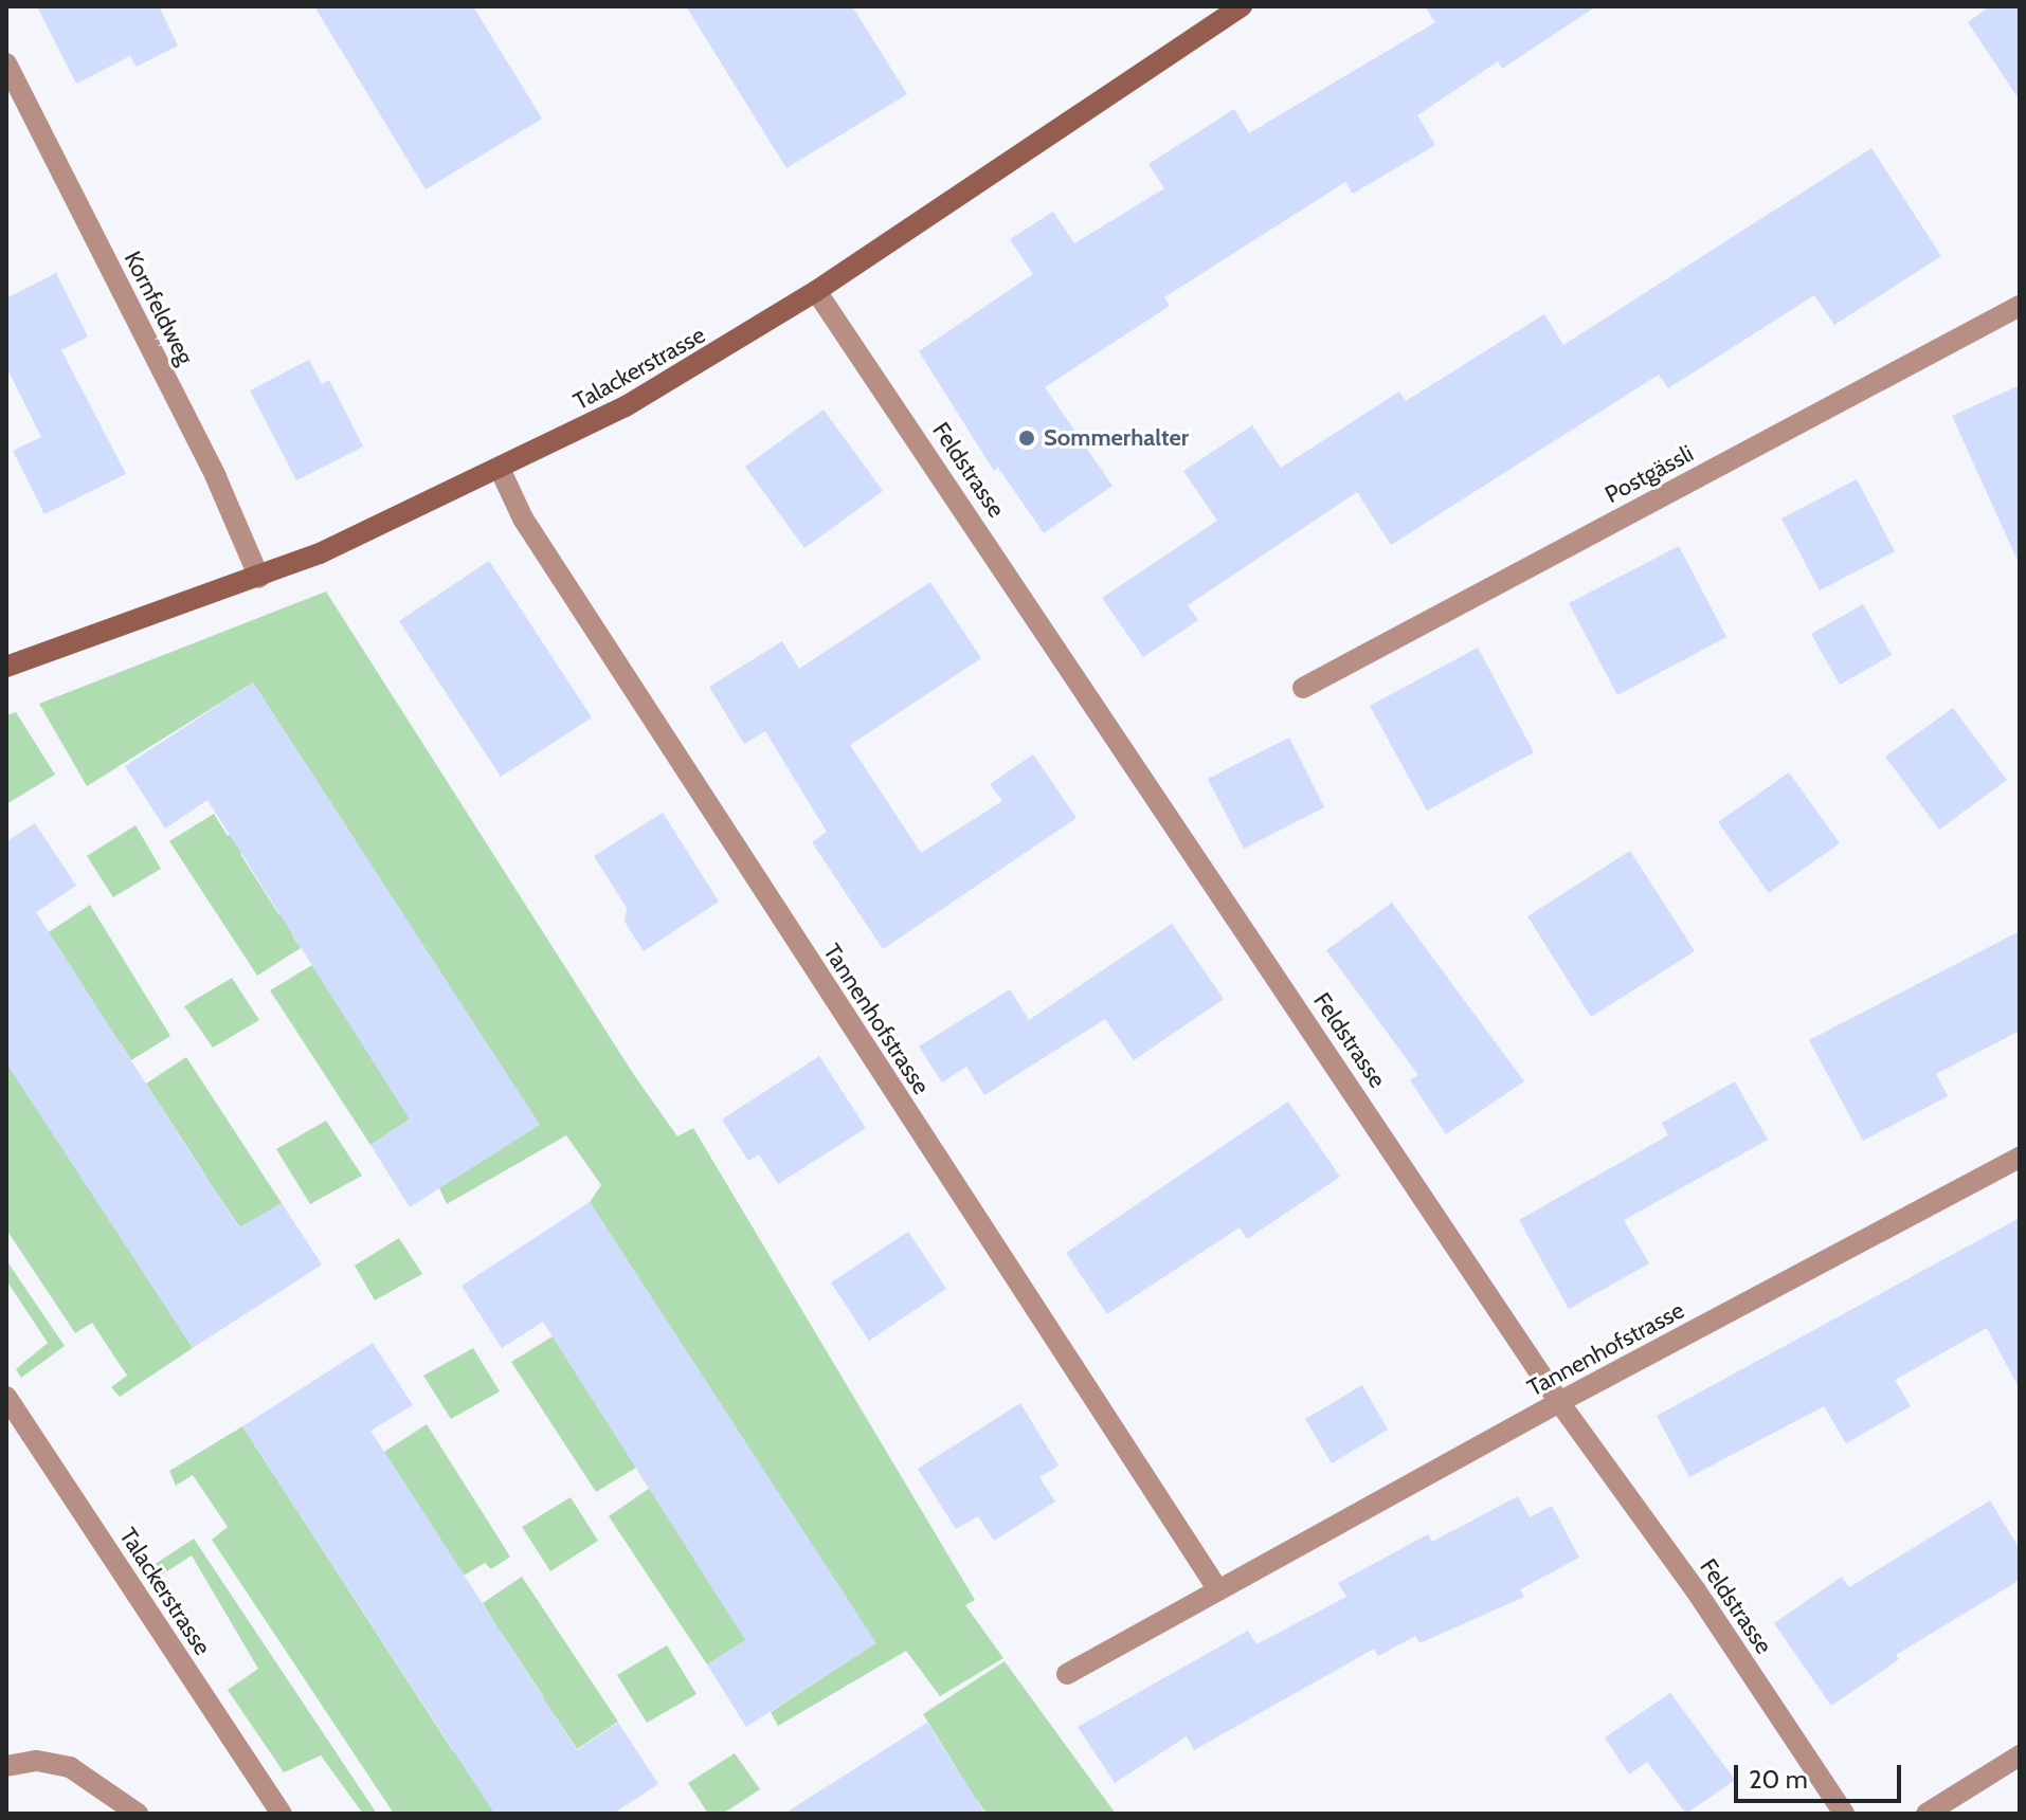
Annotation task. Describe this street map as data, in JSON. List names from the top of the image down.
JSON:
{
  "streets": {
    "main road": ["Talackerstrasse"],
    "street": [
      "Kornfeldweg",
      "Feldstrasse",
      "Postgässli",
      "Tannenhofstrasse"
    ]
  },
  "crossings": [
    ["Kornfeldweg", "Talackerstrasse"],
    ["Talackerstrasse", "Feldstrasse"],
    ["Talackerstrasse", "Tannenhofstrasse"],
    ["Feldstrasse", "Tannenhofstrasse"]
  ],
  "places": ["Sommerhalter"],
  "scale_bar": "20 m"
}
